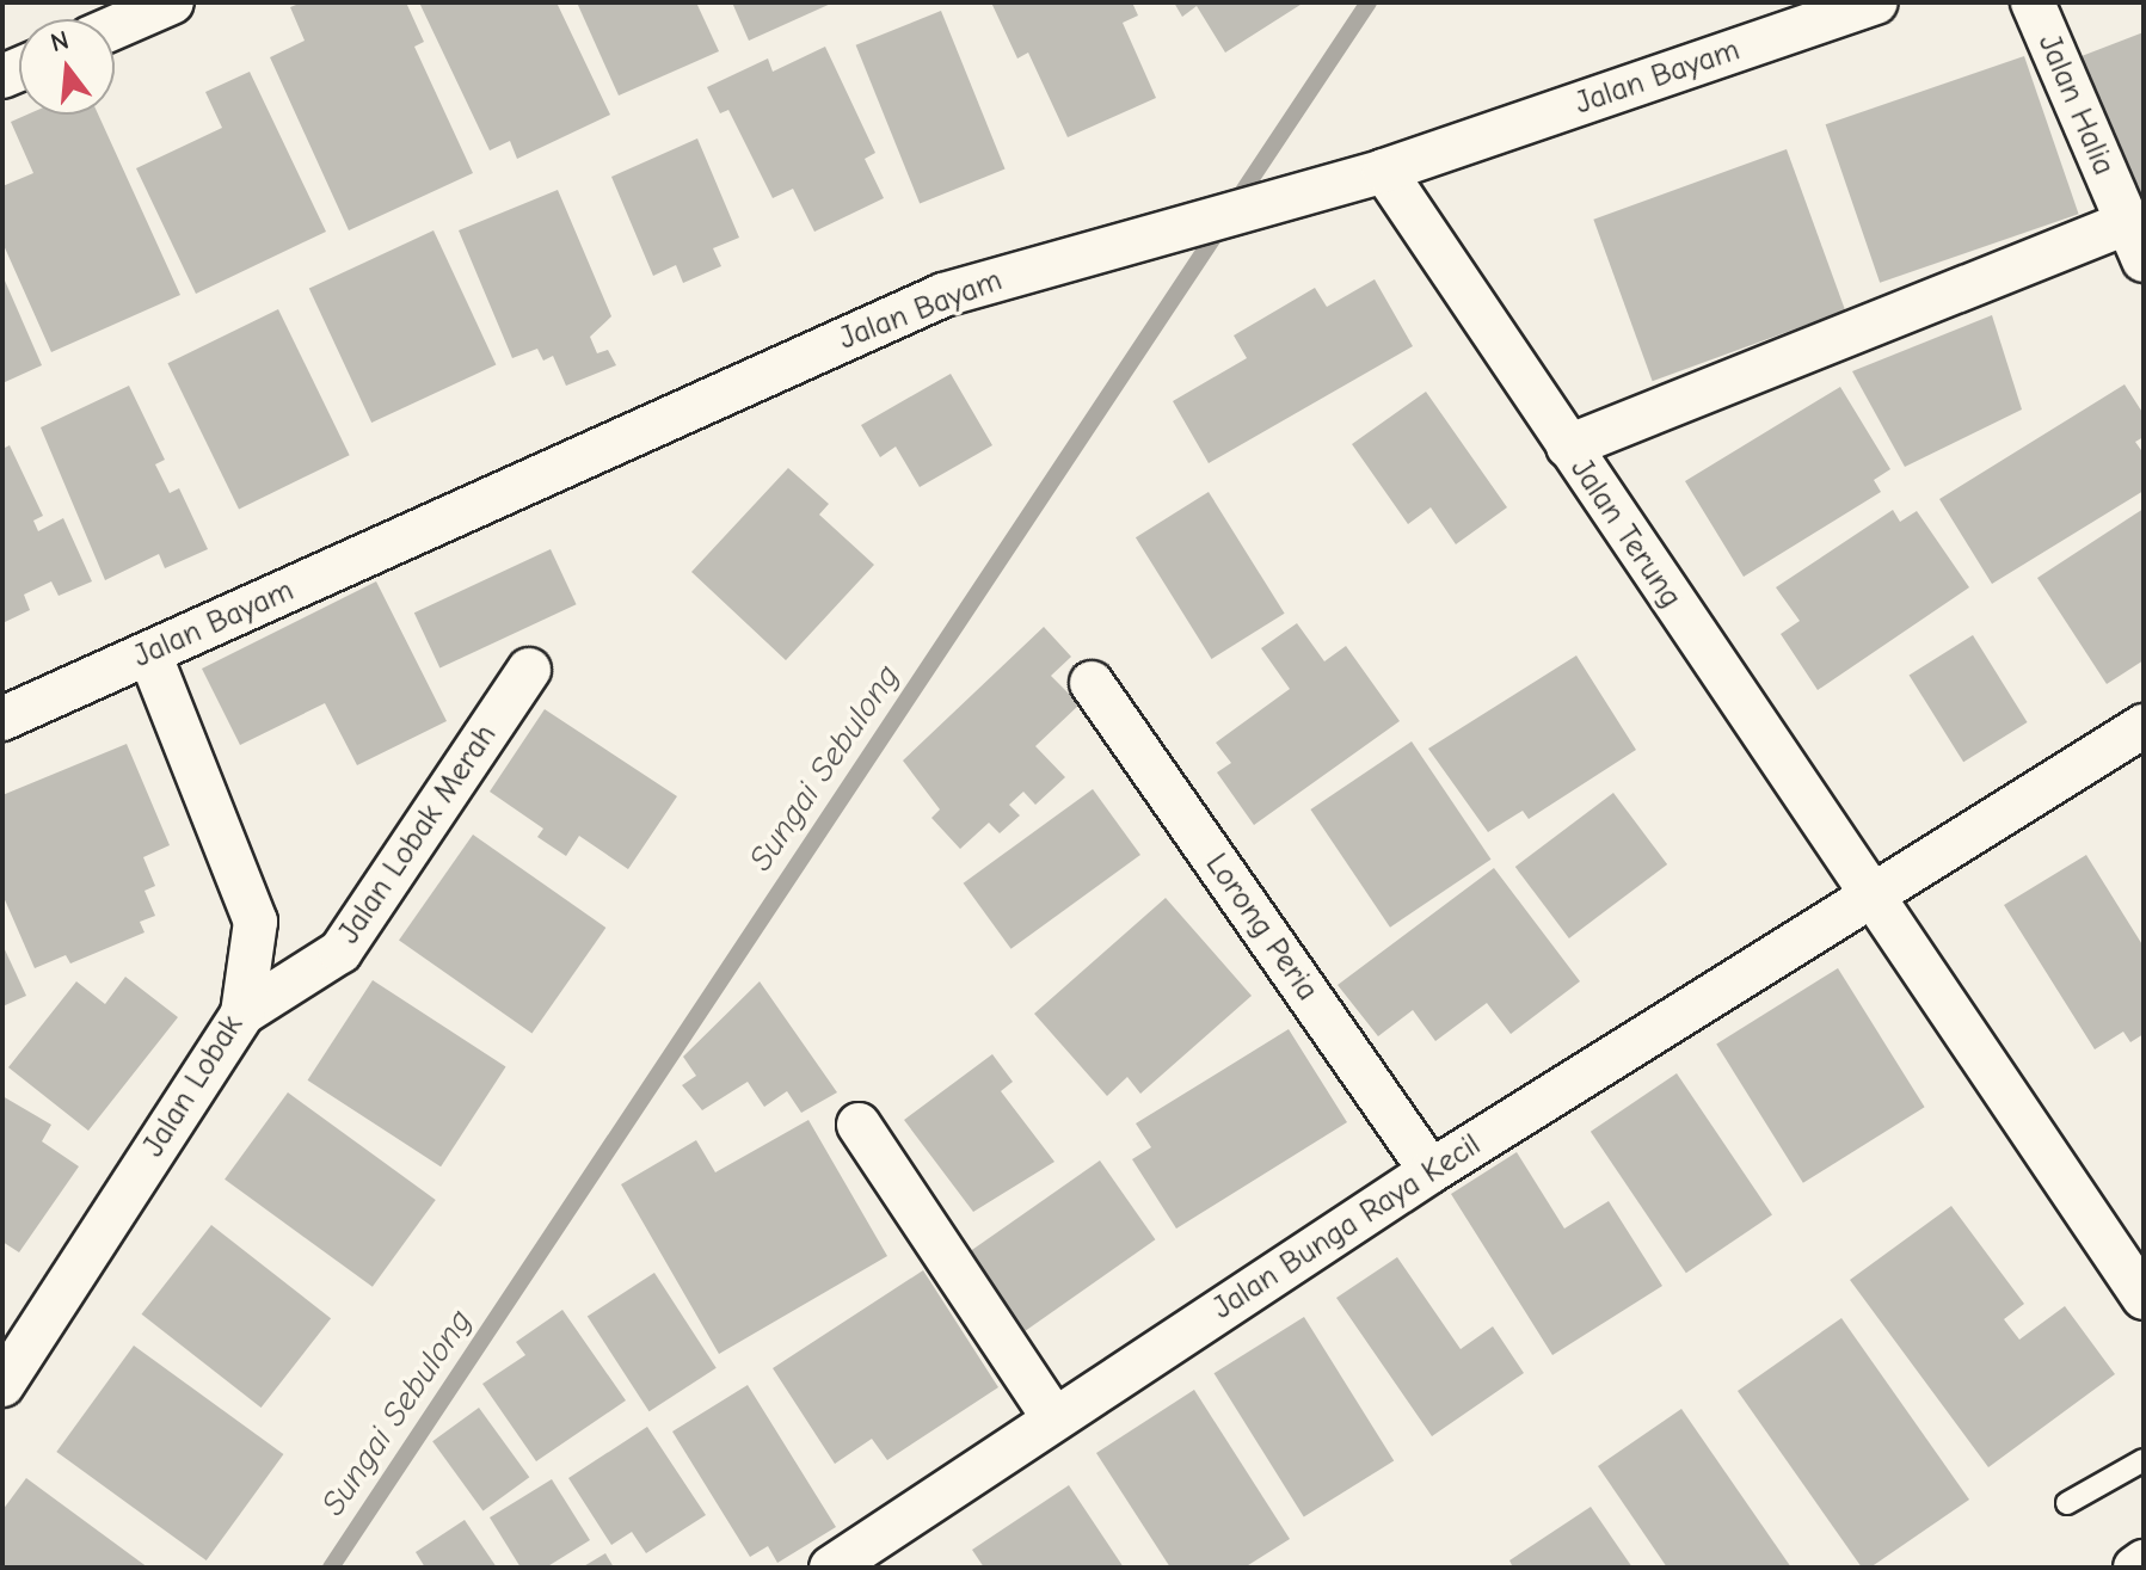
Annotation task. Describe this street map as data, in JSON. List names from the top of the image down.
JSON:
{
  "streets": {
    "street": [
      "Jalan Bayam",
      "Jalan Halia",
      "Jalan Terung",
      "Jalan Lobak Merah",
      "Lorong Peria",
      "Jalan Lobak",
      "Jalan Bunga Raya Kecil"
    ]
  },
  "crossings": [
    ["Jalan Bayam", "Jalan Terung"],
    ["Jalan Bayam", "Jalan Lobak"],
    ["Jalan Terung", "Jalan Bunga Raya Kecil"],
    ["Jalan Lobak Merah", "Jalan Lobak"],
    ["Lorong Peria", "Jalan Bunga Raya Kecil"]
  ],
  "water": ["Sungai Sebulong"],
  "north": "top"
}
